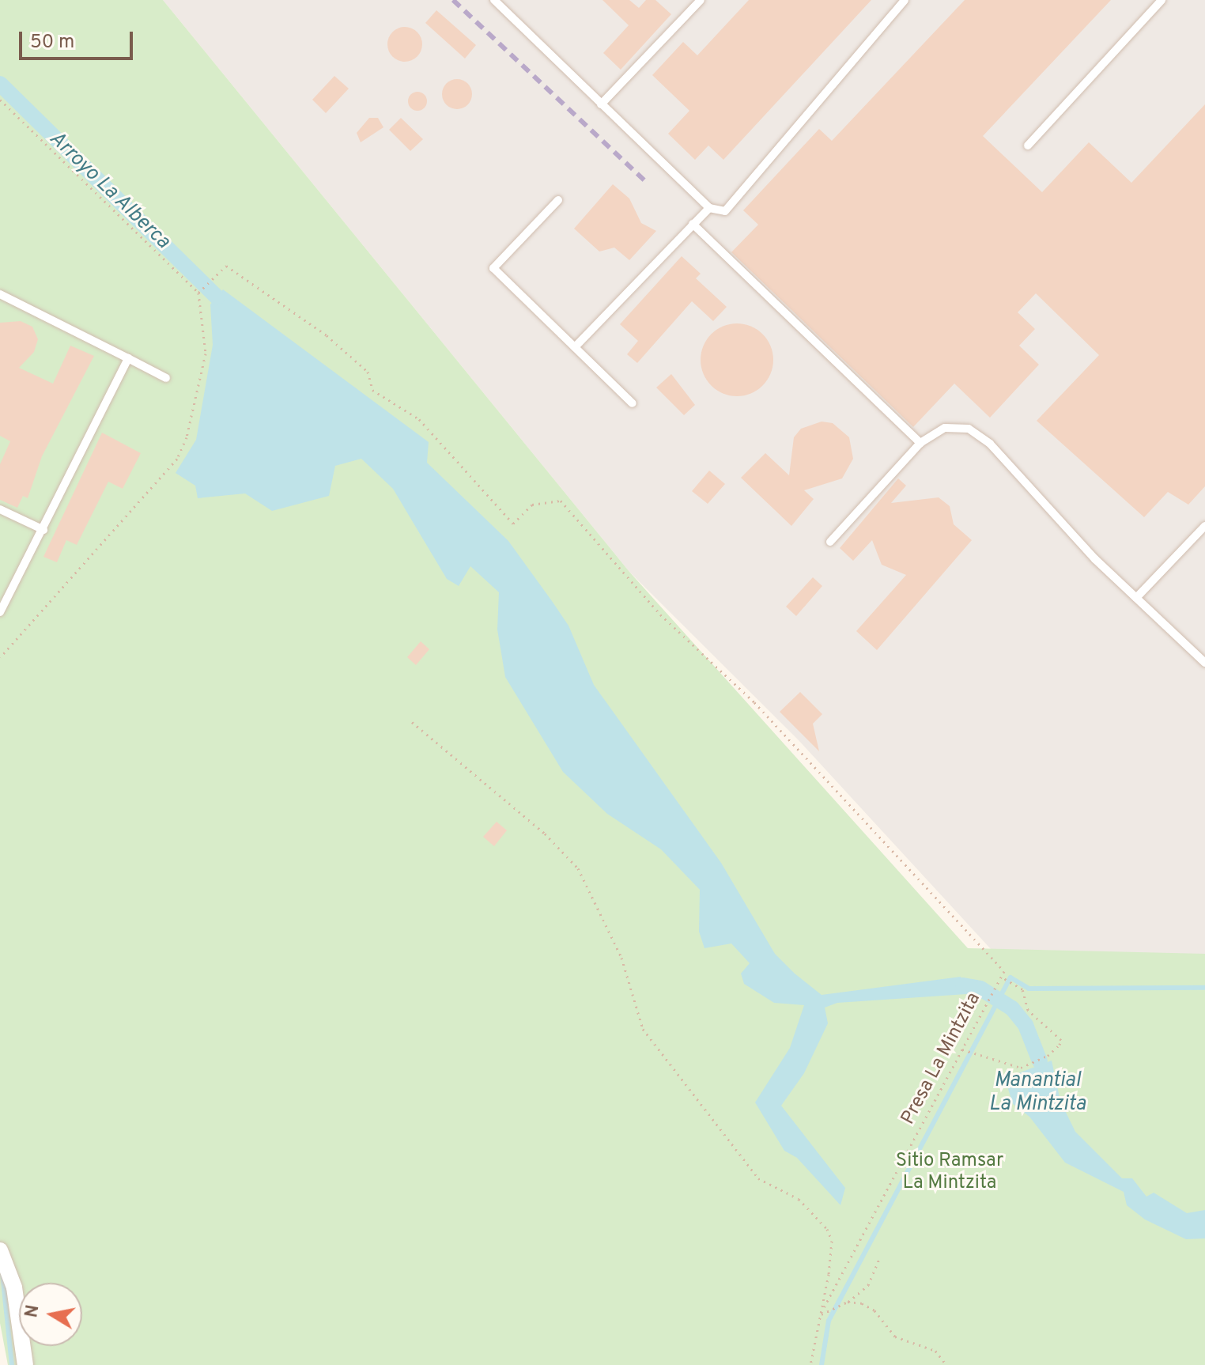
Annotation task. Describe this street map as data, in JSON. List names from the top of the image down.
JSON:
{
  "streets": {
    "path": ["Presa La Mintzita"]
  },
  "water": ["Arroyo La Alberca", "Manantial La Mintzita"],
  "parks": ["Sitio Ramsar La Mintzita"],
  "scale_bar": "50 m",
  "north": "left"
}
